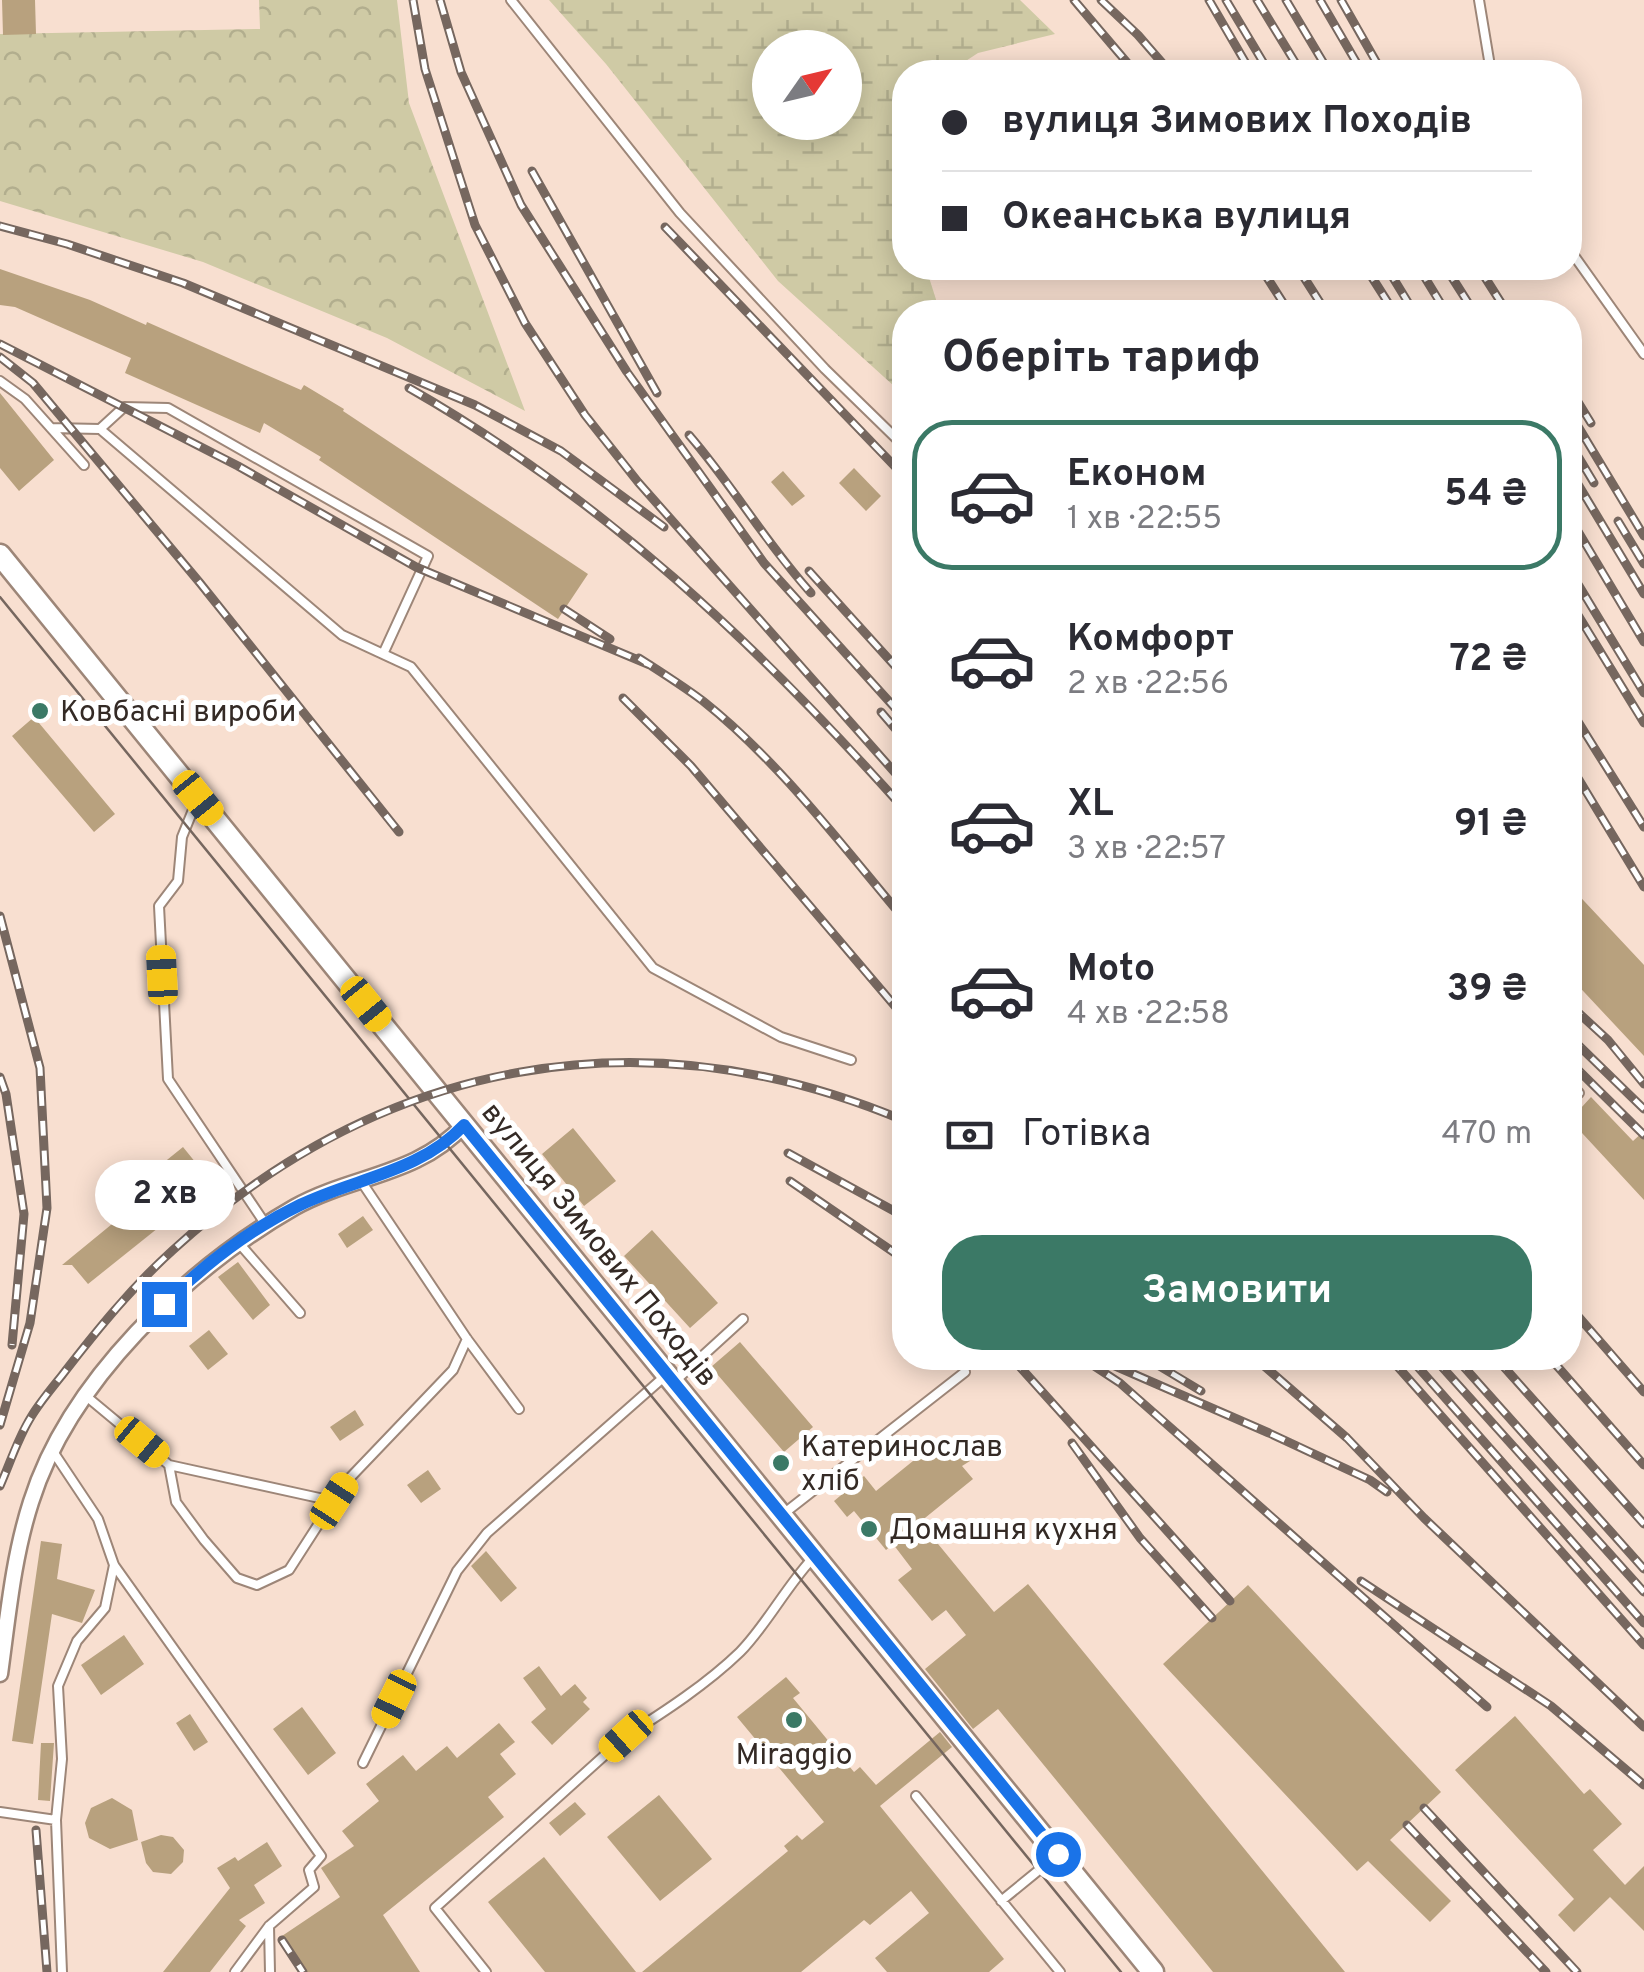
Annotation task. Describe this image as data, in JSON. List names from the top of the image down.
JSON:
{
  "streets": {
    "main road": ["вулиця Зимових Походів"]
  },
  "places": [
    "Ковбасні вироби",
    "Катеринослав хліб",
    "Домашня кухня",
    "Miraggio"
  ],
  "north": "top right",
  "page": {
    "banner": ["вулиця Зимових Походів", "Океанська вулиця"],
    "heading": "Оберіть тариф",
    "list": [
      {
        "name": "Економ",
        "note": "1 хв · 22:55",
        "value": "54 ₴"
      },
      {
        "name": "Комфорт",
        "note": "2 хв · 22:56",
        "value": "72 ₴"
      },
      {
        "name": "XL",
        "note": "3 хв · 22:57",
        "value": "91 ₴"
      },
      {
        "name": "Moto",
        "note": "4 хв · 22:58",
        "value": "39 ₴"
      }
    ],
    "pay": ["Готівка", "470 m"],
    "bubble": "2 хв",
    "buttons": "Замовити"
  }
}
